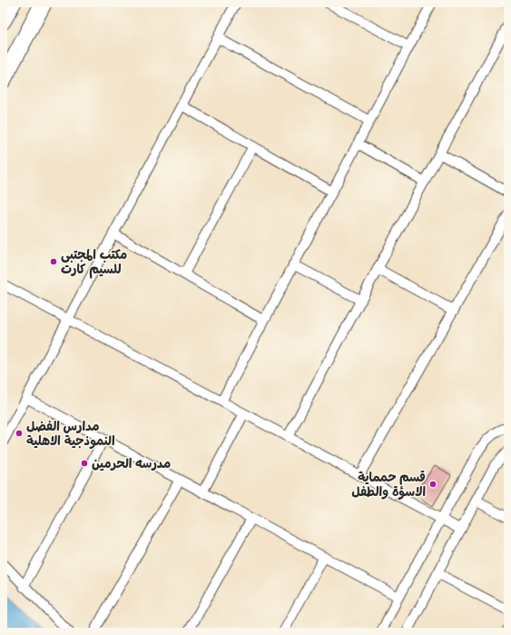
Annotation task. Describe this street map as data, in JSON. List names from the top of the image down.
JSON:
{
  "places": [
    "مكتب المجتبى للسيم كارت",
    "مدارس الفضل النموذجية الاهلية",
    "مدرسه الحرمين",
    "قسم حمماية الاسؤة والطفل"
  ]
}
